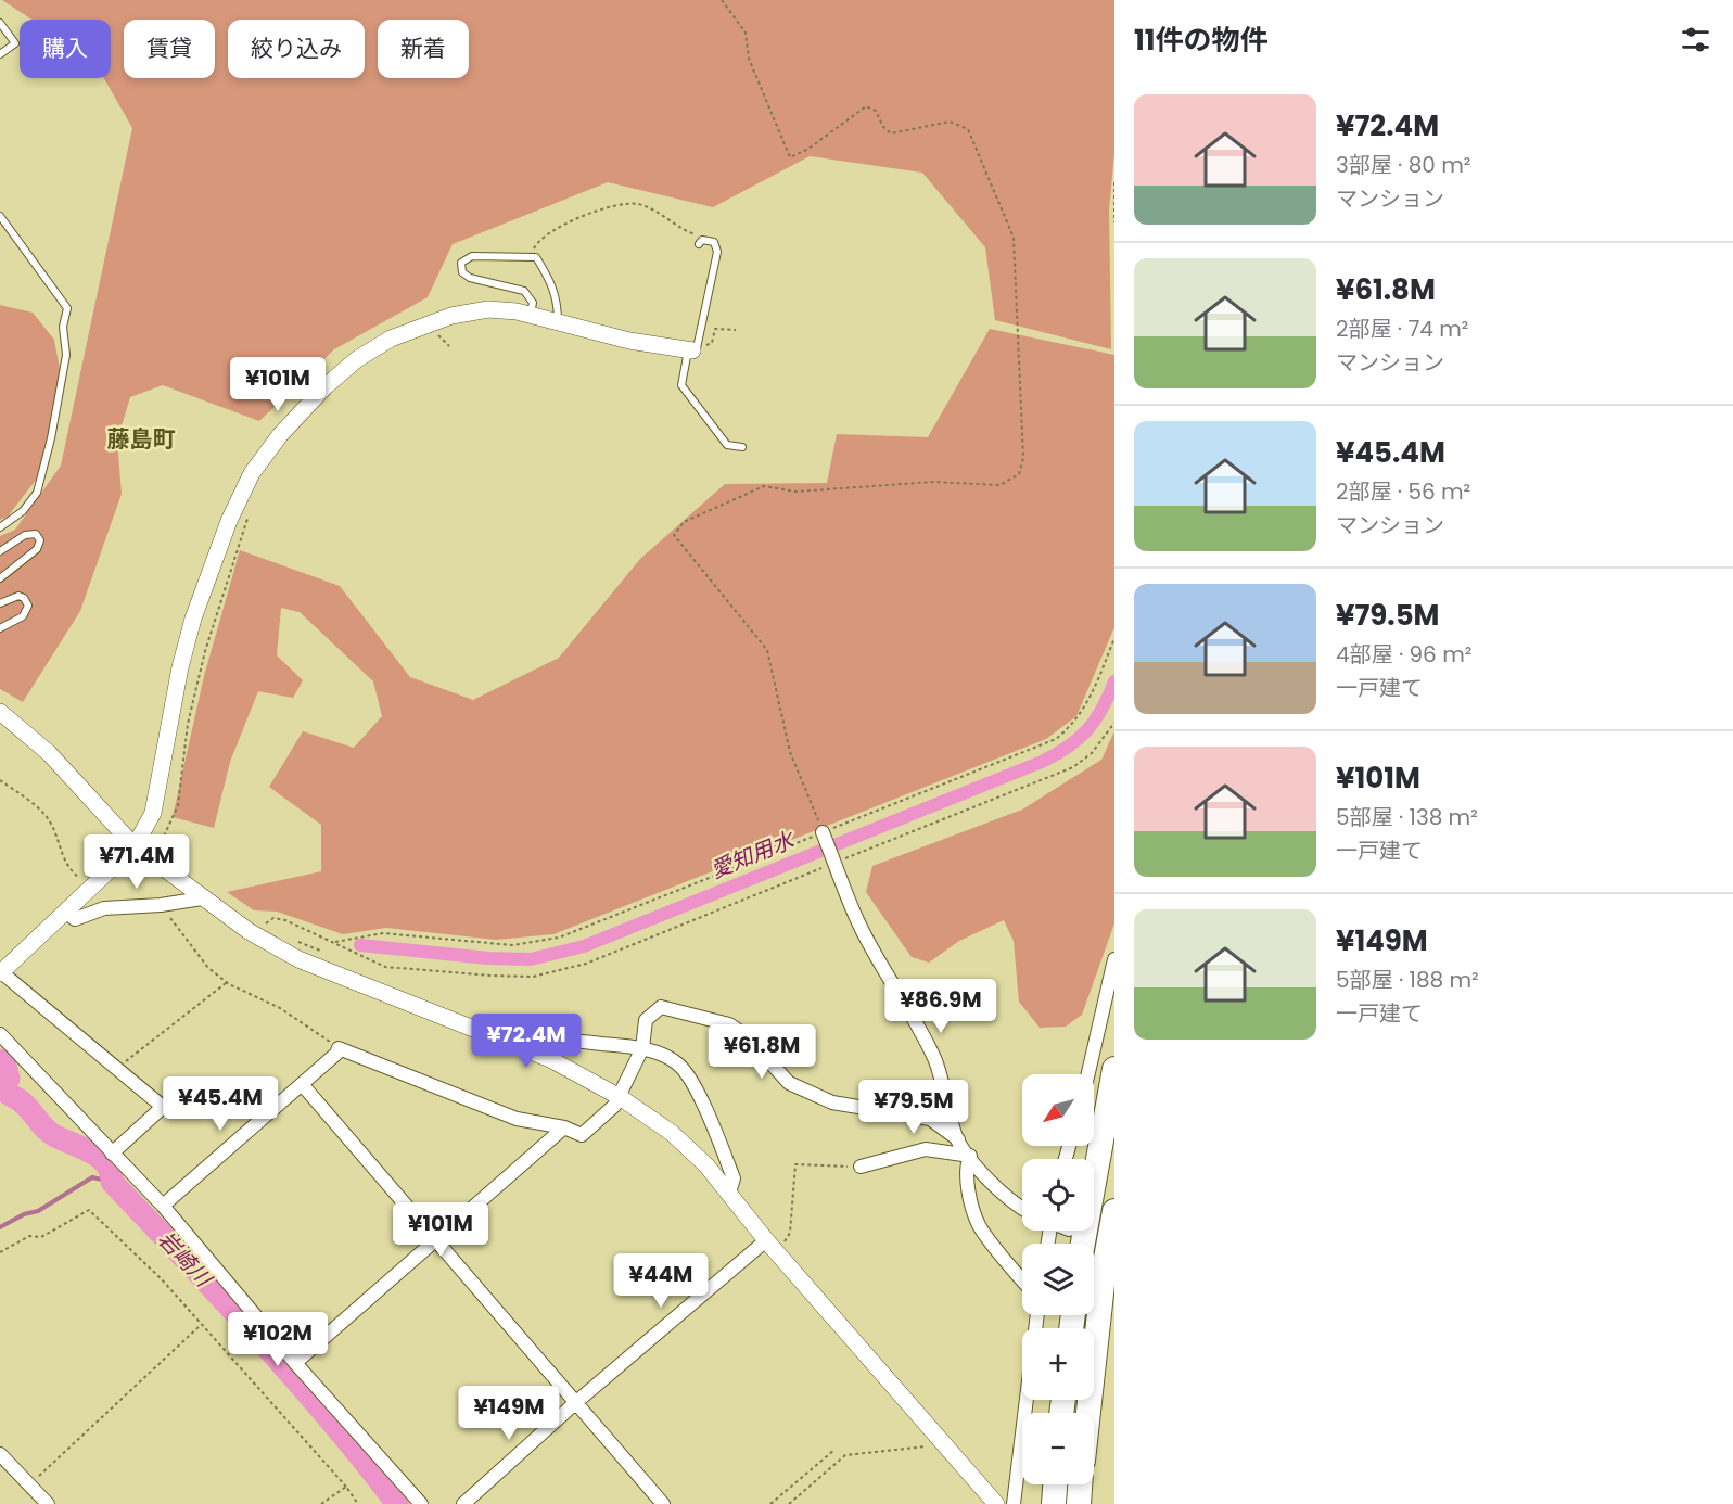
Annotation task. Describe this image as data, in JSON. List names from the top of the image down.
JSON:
{
  "districts": ["藤島町"],
  "water": ["愛知用水", "岩崎川"],
  "north": "bottom left",
  "page": {
    "heading": "11件の物件",
    "chip": [
      "購入",
      "賃貸",
      "絞り込み",
      "新着"
    ],
    "list": [
      {
        "name": "¥72.4M",
        "note": "3部屋 · 80 m² · マンション"
      },
      {
        "name": "¥61.8M",
        "note": "2部屋 · 74 m² · マンション"
      },
      {
        "name": "¥45.4M",
        "note": "2部屋 · 56 m² · マンション"
      },
      {
        "name": "¥79.5M",
        "note": "4部屋 · 96 m² · 一戸建て"
      },
      {
        "name": "¥101M",
        "note": "5部屋 · 138 m² · 一戸建て"
      },
      {
        "name": "¥149M",
        "note": "5部屋 · 188 m² · 一戸建て"
      }
    ],
    "price": [
      "¥101M",
      "¥71.4M",
      "¥86.9M",
      "¥72.4M",
      "¥61.8M",
      "¥45.4M",
      "¥79.5M",
      "¥101M",
      "¥44M",
      "¥102M",
      "¥149M"
    ],
    "map_buttons": ["+", "−"]
  }
}
